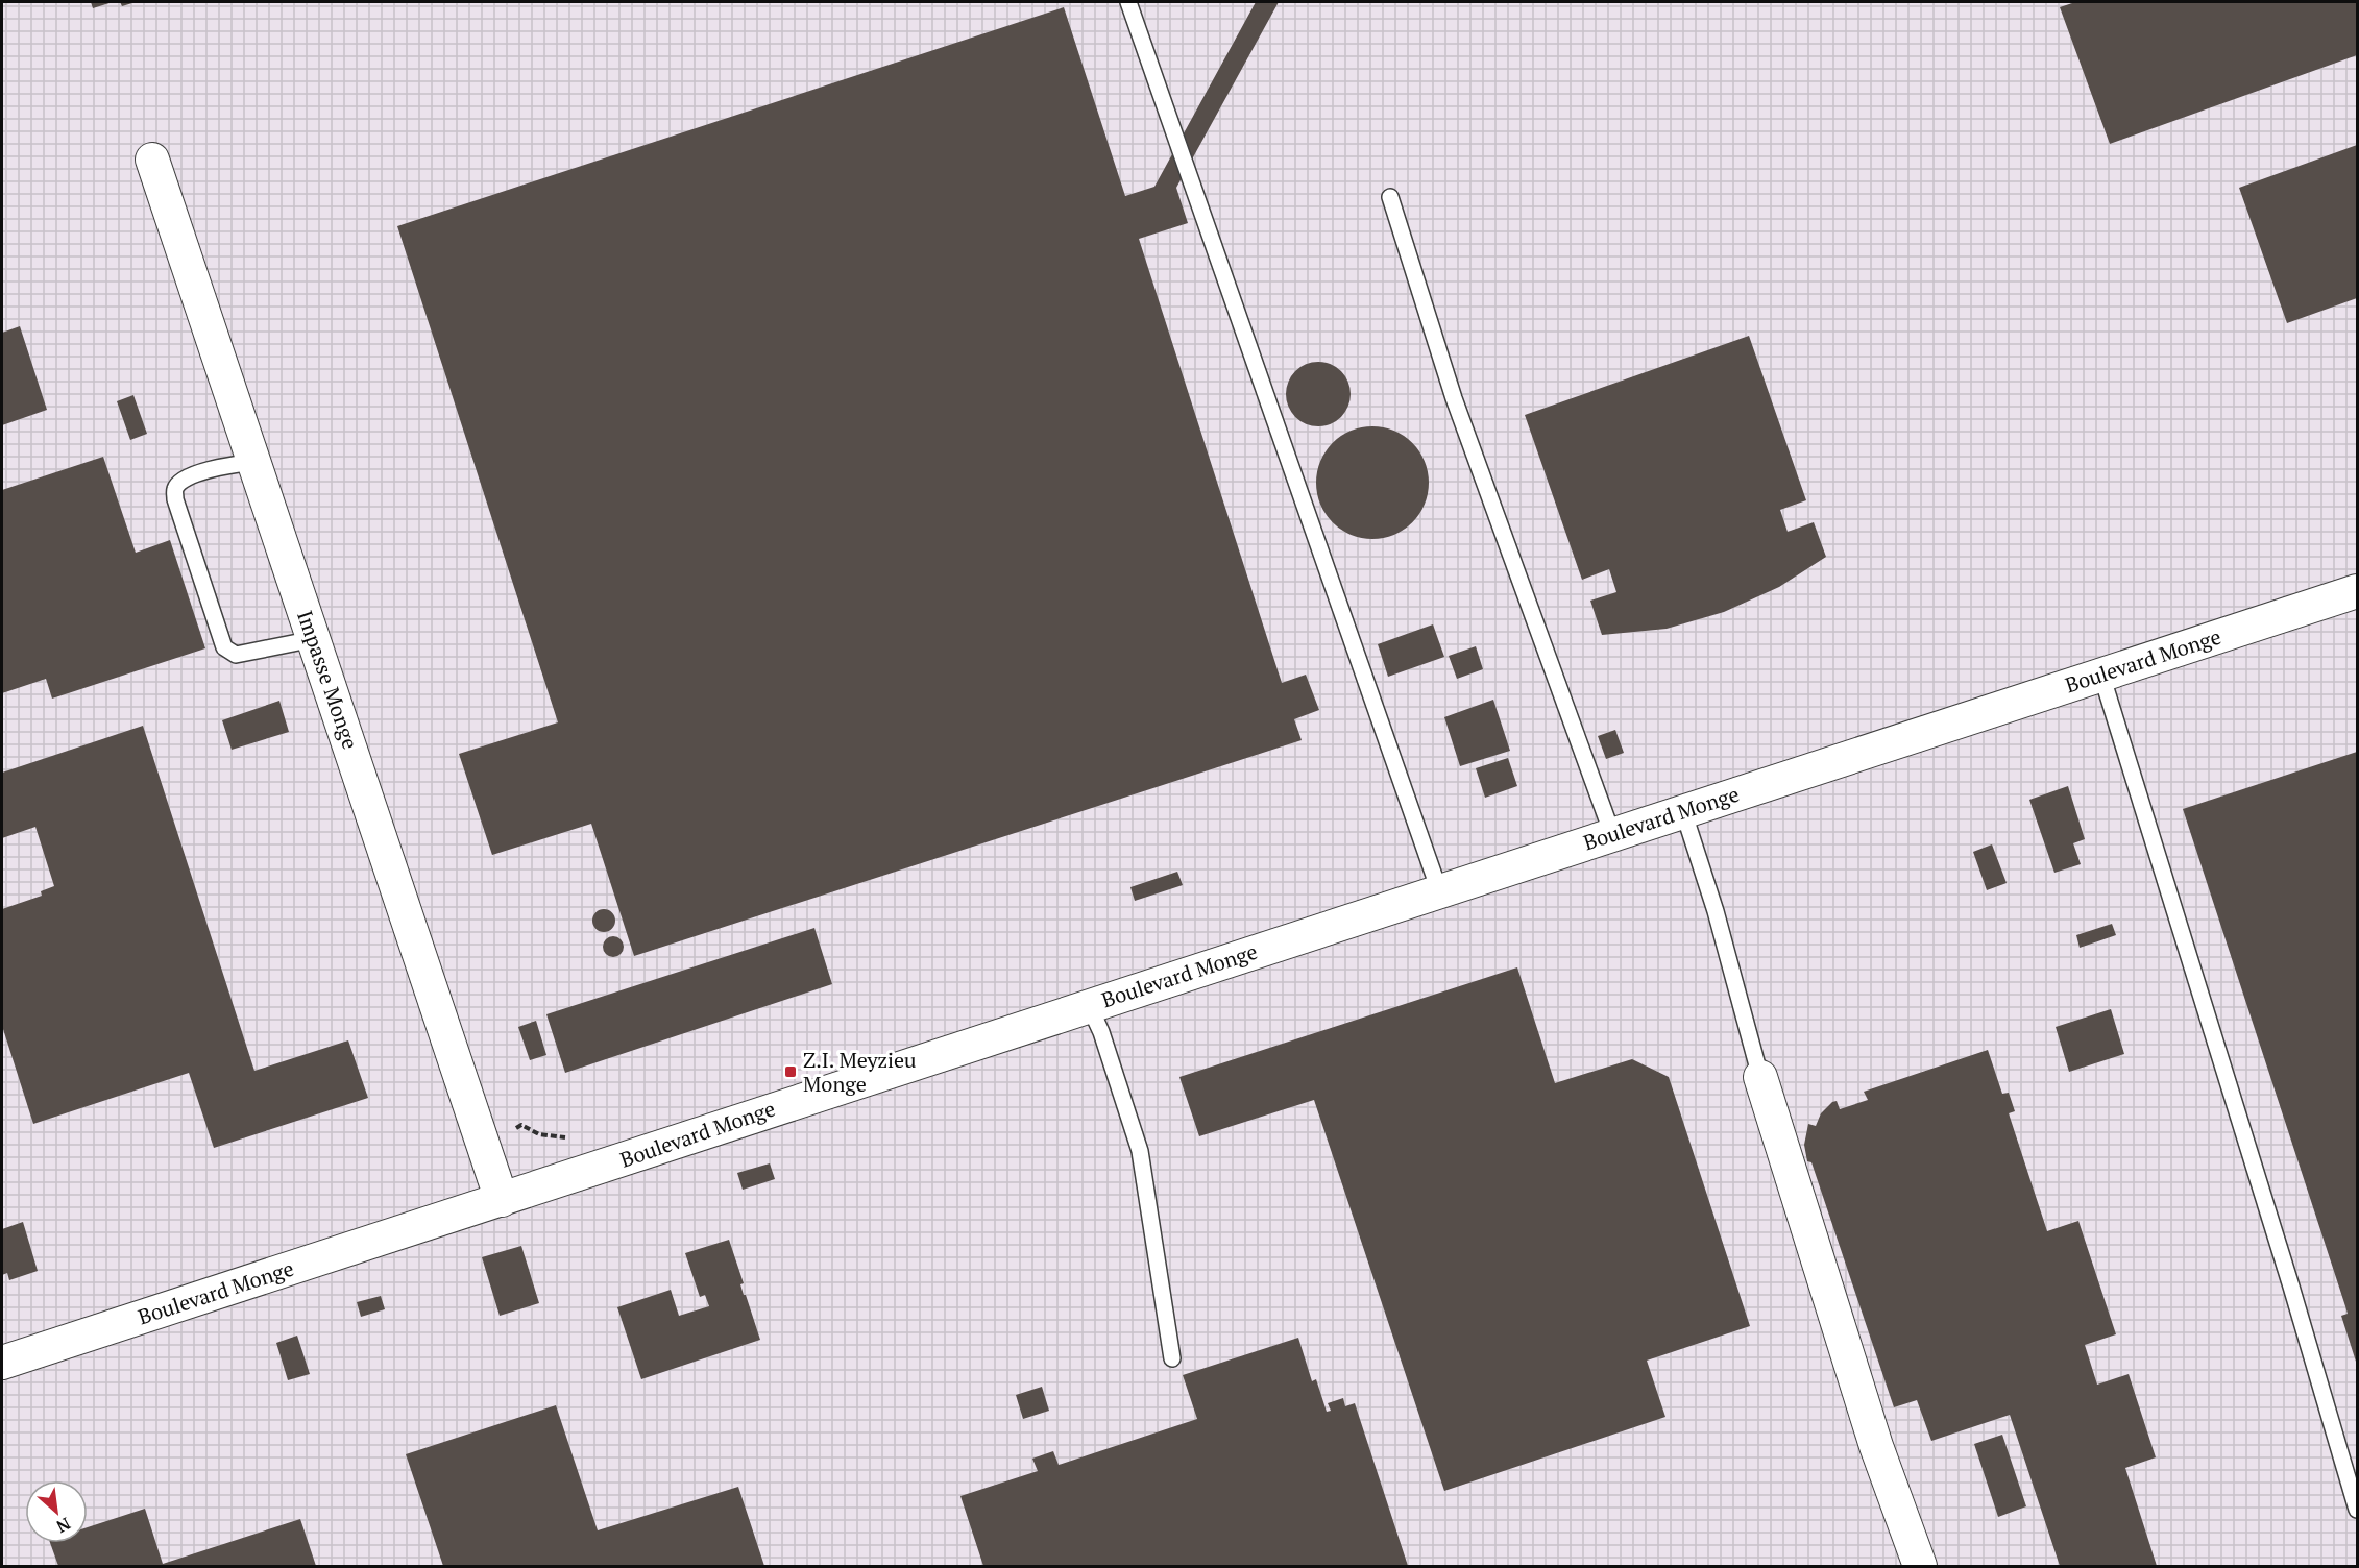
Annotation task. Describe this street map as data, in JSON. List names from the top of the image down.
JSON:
{
  "streets": {
    "street": ["Boulevard Monge", "Impasse Monge"]
  },
  "crossings": [
    ["Boulevard Monge", "Impasse Monge"]
  ],
  "places": {
    "transit": ["Z.I. Meyzieu Monge"]
  },
  "north": "bottom right"
}
